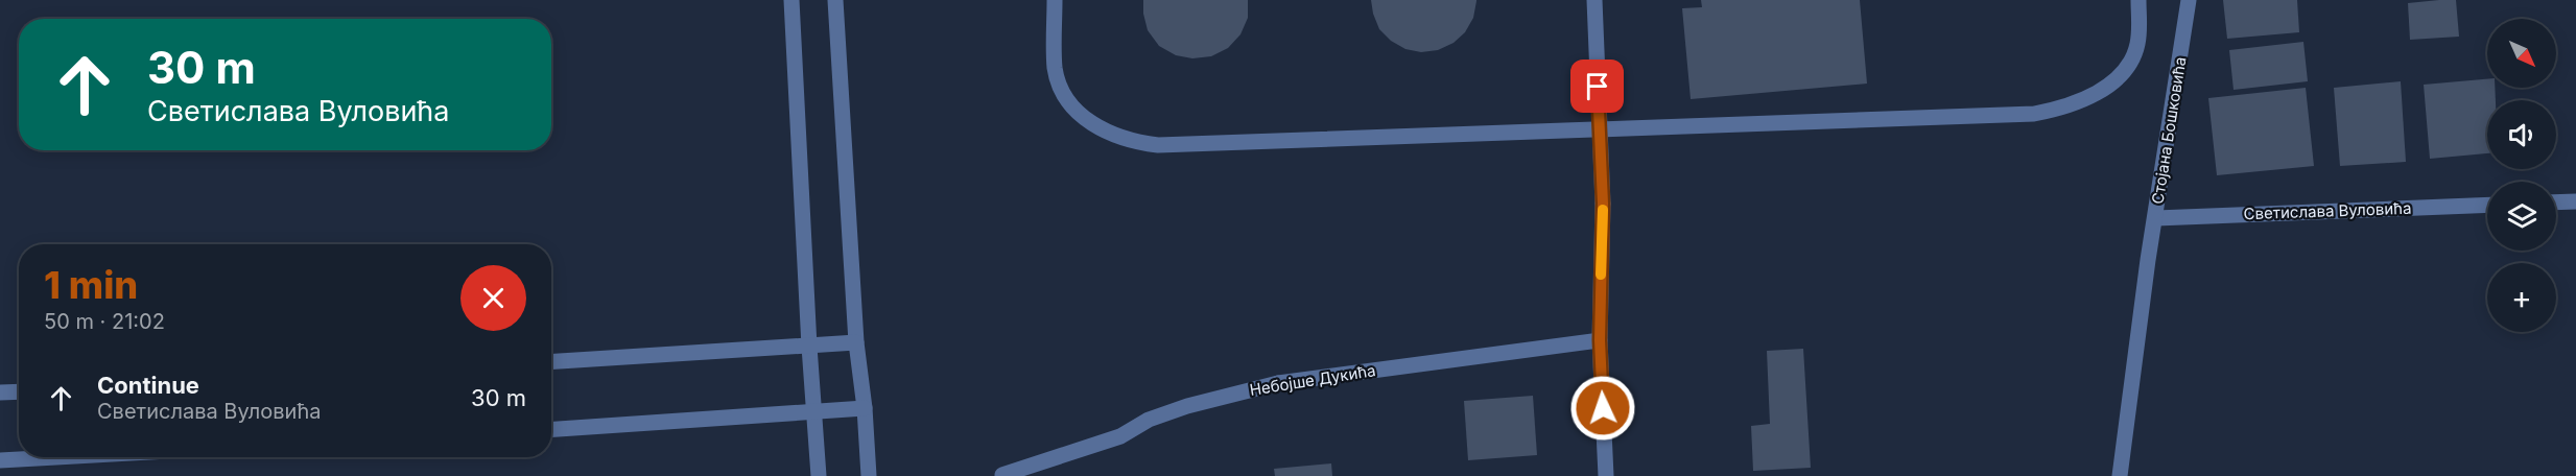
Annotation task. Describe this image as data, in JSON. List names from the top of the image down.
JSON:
{
  "streets": {
    "street": ["Стојана Бошковића", "Светислава Вуловића", "Небојше Дукића"]
  },
  "crossings": [
    ["Стојана Бошковића", "Светислава Вуловића"]
  ],
  "north": "bottom right",
  "page": {
    "map_buttons": "+",
    "turn": ["30 m", "Светислава Вуловића"],
    "heading": ["1 min", "50 m · 21:02"],
    "list": [
      {
        "name": "Continue",
        "note": "Светислава Вуловића",
        "value": "30 m"
      }
    ]
  }
}
